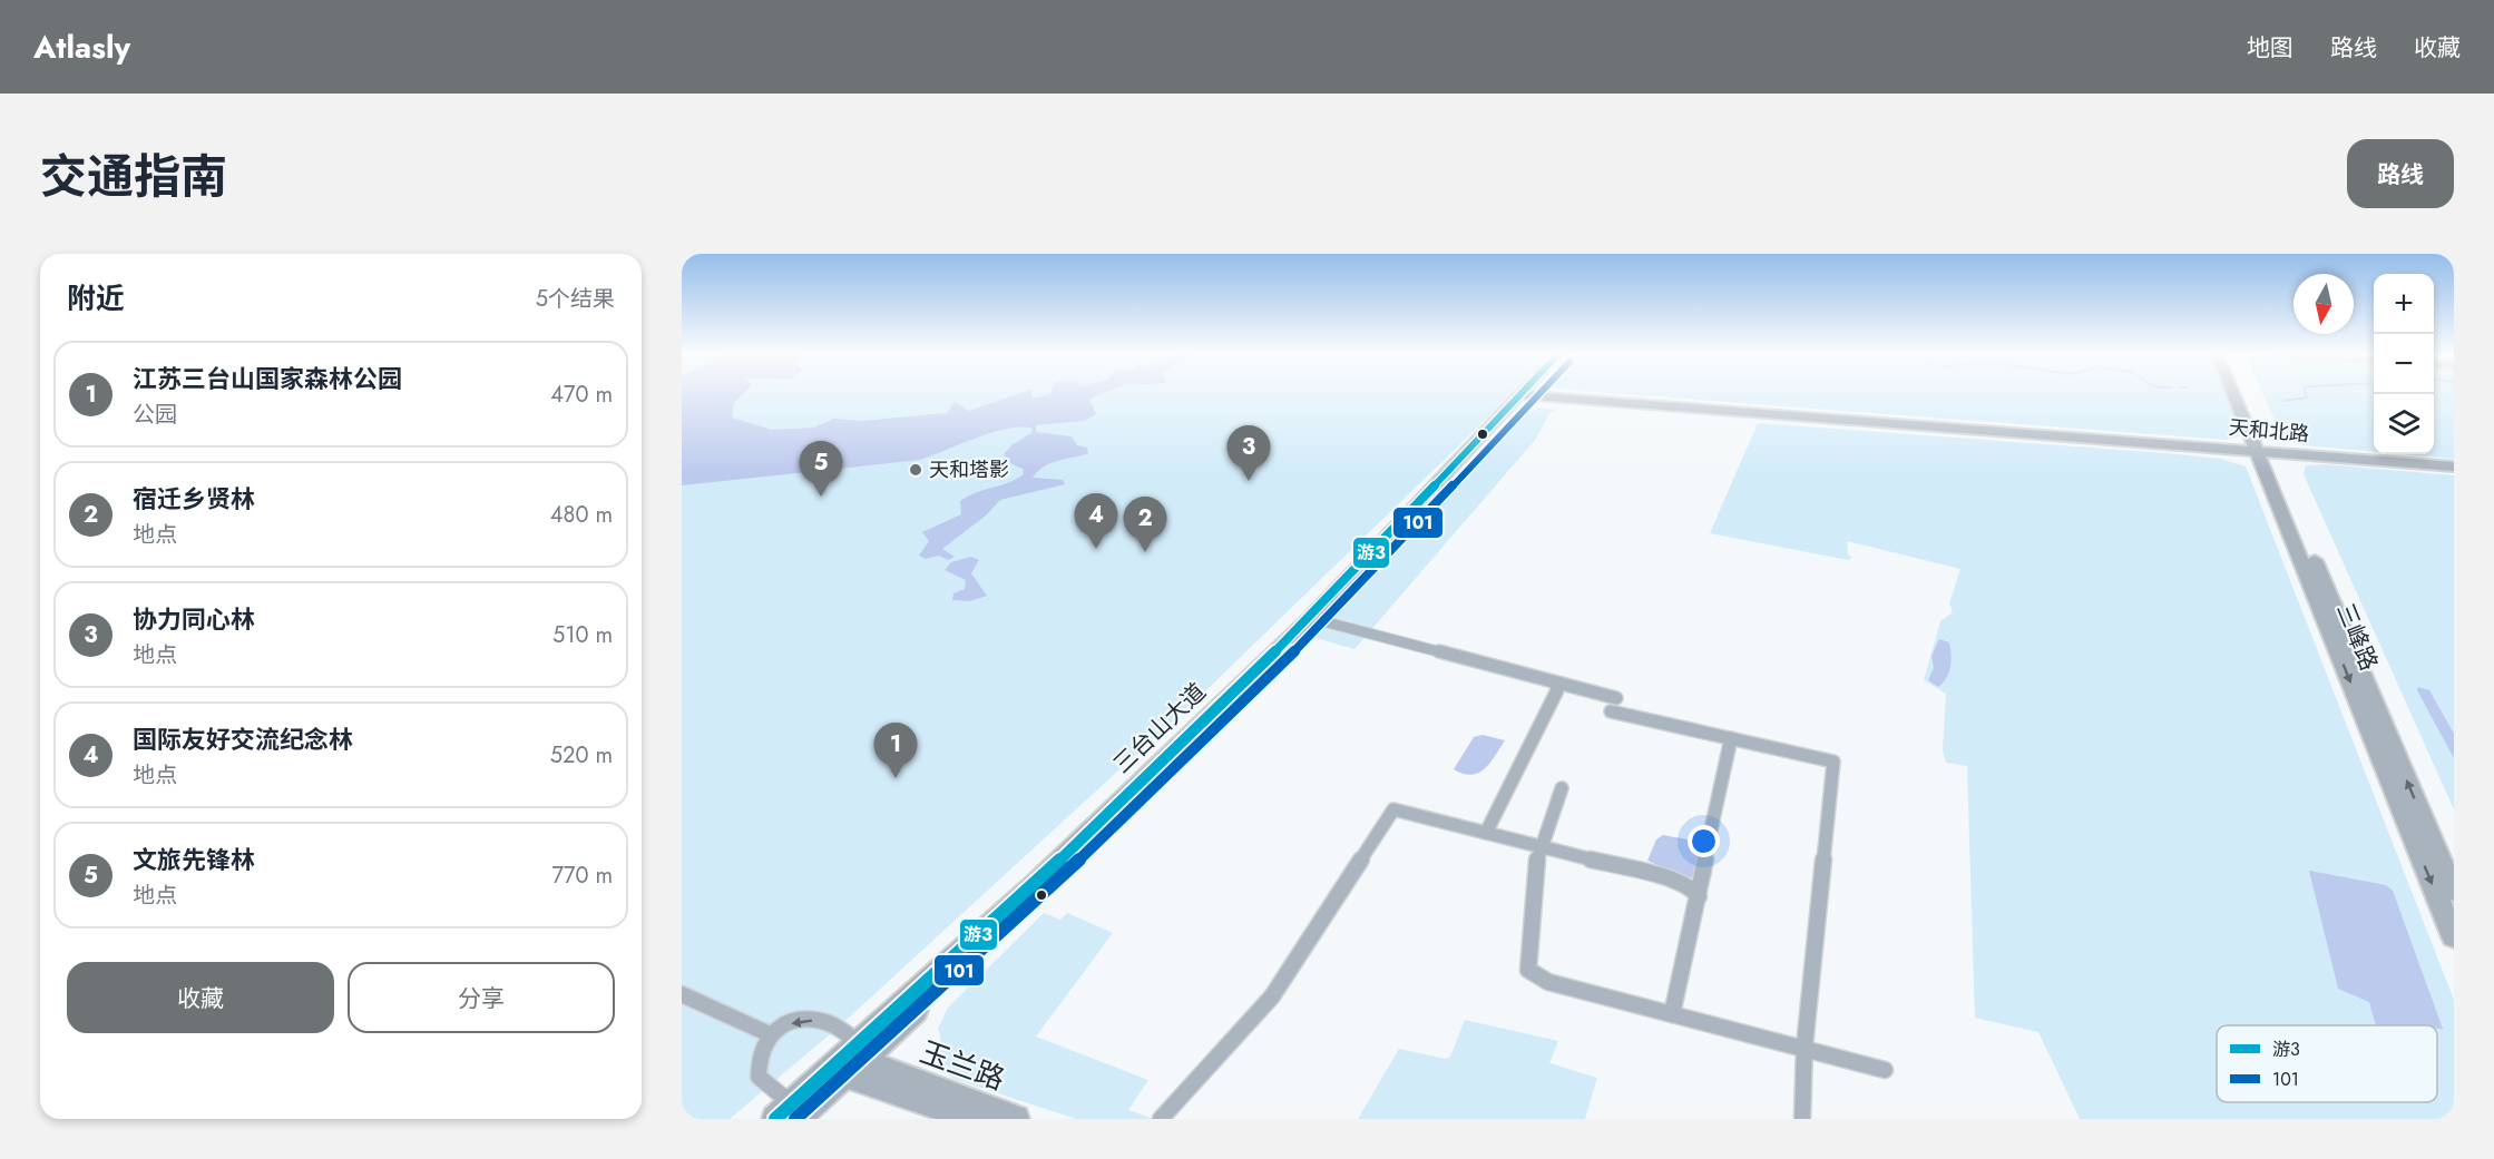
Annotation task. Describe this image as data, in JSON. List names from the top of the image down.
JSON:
{
  "streets": {
    "main road": [
      "天和北路",
      "三峰路",
      "三台山大道",
      "玉兰路"
    ]
  },
  "crossings": [
    ["天和北路", "三峰路"],
    ["三台山大道", "玉兰路"]
  ],
  "places": ["天和塔影"],
  "lines": ["transit line 游3", "transit line 101"],
  "legend": ["游3", "101"],
  "north": "bottom",
  "page": {
    "header": "Atlasly",
    "nav": ["地图", "路线", "收藏"],
    "title": "交通指南",
    "buttons": [
      "路线",
      ["收藏", "分享"]
    ],
    "heading": ["附近", "5个结果"],
    "map_buttons": ["+", "−"],
    "list": [
      {
        "mark": "1",
        "name": "江苏三台山国家森林公园",
        "note": "公园",
        "value": "470 m"
      },
      {
        "mark": "2",
        "name": "宿迁乡贤林",
        "note": "地点",
        "value": "480 m"
      },
      {
        "mark": "3",
        "name": "协力同心林",
        "note": "地点",
        "value": "510 m"
      },
      {
        "mark": "4",
        "name": "国际友好交流纪念林",
        "note": "地点",
        "value": "520 m"
      },
      {
        "mark": "5",
        "name": "文旅先锋林",
        "note": "地点",
        "value": "770 m"
      }
    ],
    "pins": [
      "3",
      "5",
      "4",
      "2",
      "1"
    ]
  }
}
